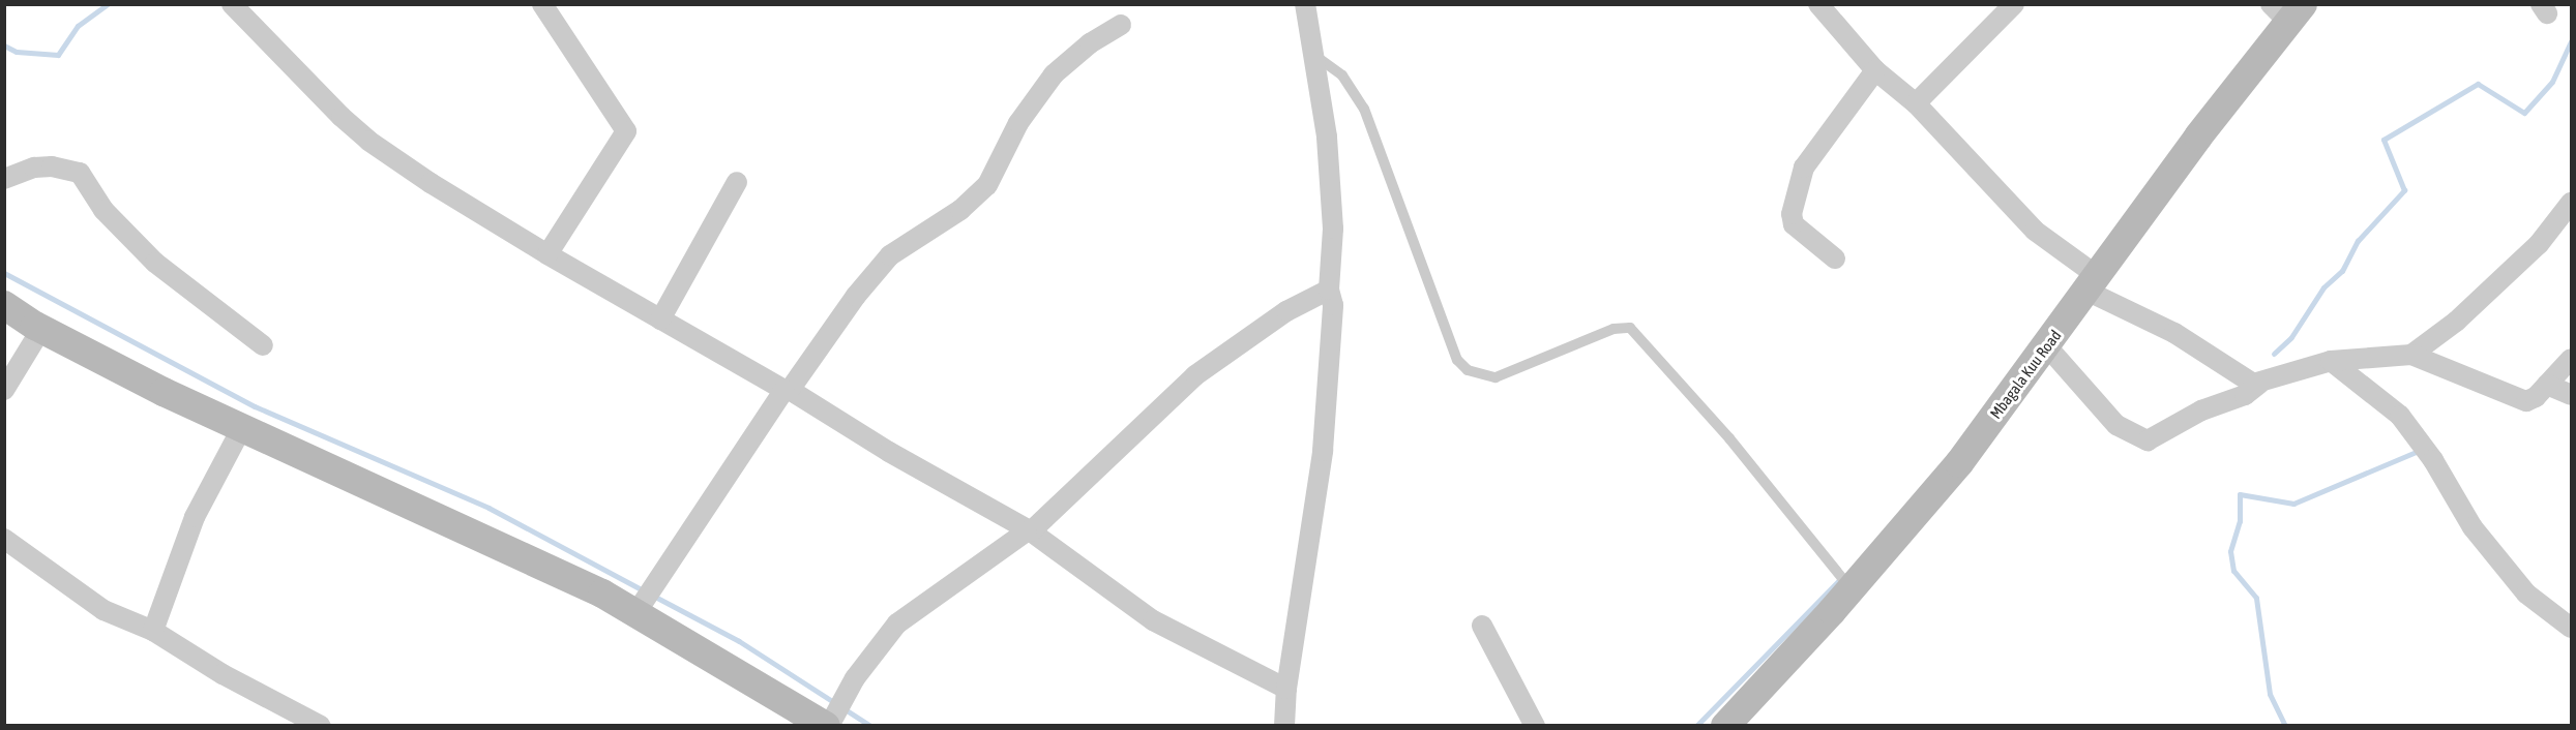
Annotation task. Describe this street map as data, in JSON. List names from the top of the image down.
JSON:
{
  "streets": {
    "street": ["Mbagala Kuu Road"]
  }
}
